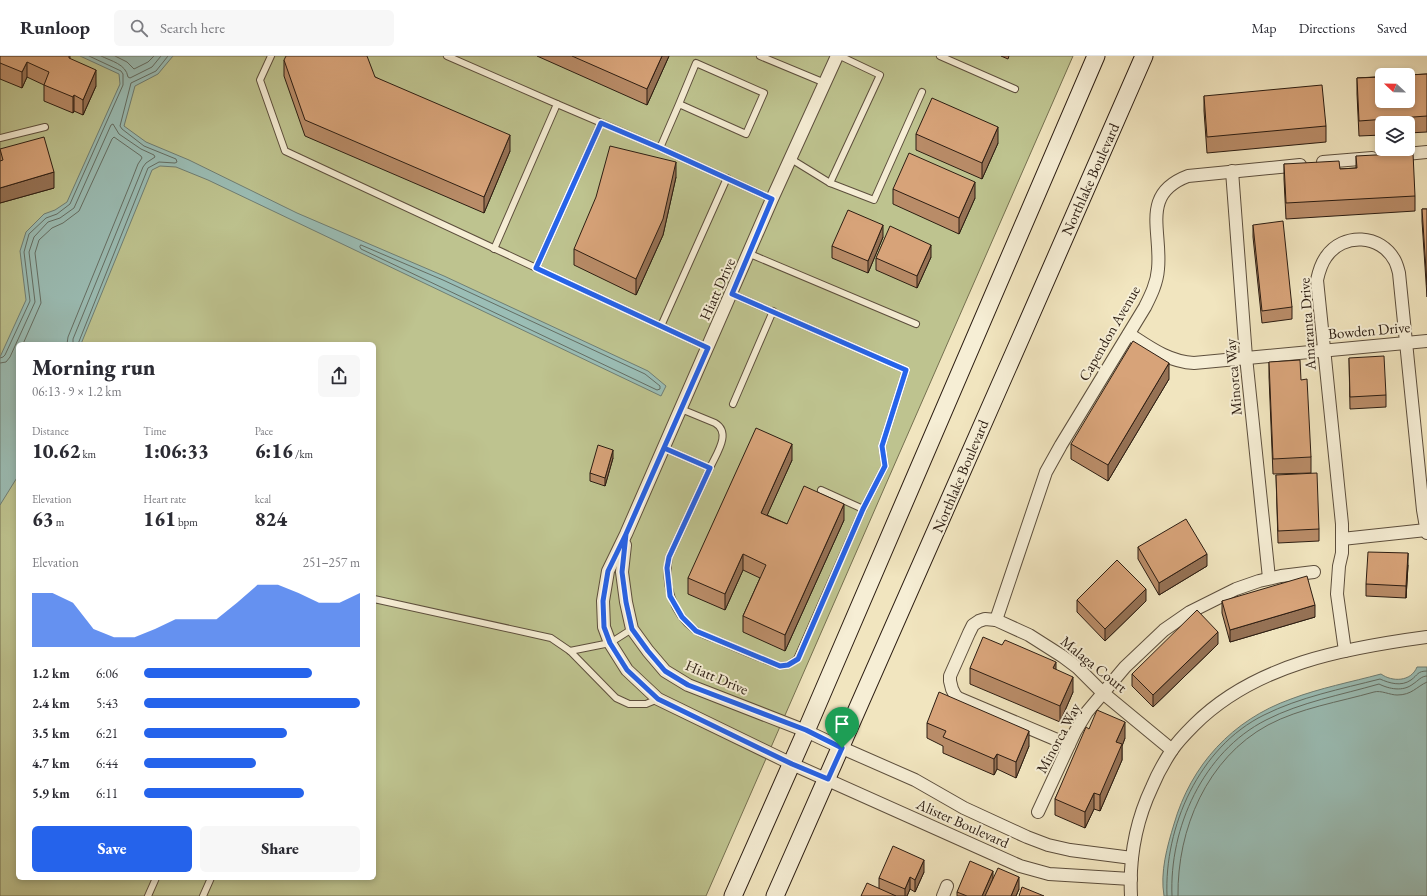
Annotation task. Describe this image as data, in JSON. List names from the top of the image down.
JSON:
{
  "streets": {
    "main road": ["Northlake Boulevard"],
    "street": [
      "Hiatt Drive",
      "Amaranta Drive",
      "Bowden Drive",
      "Capendon Avenue",
      "Minorca Way",
      "Malaga Court",
      "Alister Boulevard"
    ]
  },
  "crossings": [
    ["Northlake Boulevard", "Alister Boulevard"],
    ["Hiatt Drive", "Alister Boulevard"],
    ["Amaranta Drive", "Bowden Drive"],
    ["Bowden Drive", "Capendon Avenue"],
    ["Bowden Drive", "Minorca Way"],
    ["Capendon Avenue", "Minorca Way"],
    ["Capendon Avenue", "Malaga Court"],
    ["Minorca Way", "Malaga Court"]
  ],
  "north": "left",
  "page": {
    "header": "Runloop",
    "search": "Search here",
    "nav": ["Map", "Directions", "Saved"],
    "heading": ["Morning run", "06:13 · 9 × 1.2 km"],
    "stats": [
      ["Distance", "10.62 km"],
      ["Time", "1:06:33"],
      ["Pace", "6:16 /km"],
      ["Elevation", "63 m"],
      ["Heart rate", "161 bpm"],
      ["kcal", "824"]
    ],
    "chart": ["Elevation", "251–257 m"],
    "list": [
      {
        "name": "1.2 km",
        "note": "6:06"
      },
      {
        "name": "2.4 km",
        "note": "5:43"
      },
      {
        "name": "3.5 km",
        "note": "6:21"
      },
      {
        "name": "4.7 km",
        "note": "6:44"
      },
      {
        "name": "5.9 km",
        "note": "6:11"
      }
    ],
    "buttons": ["Save", "Share"]
  }
}
